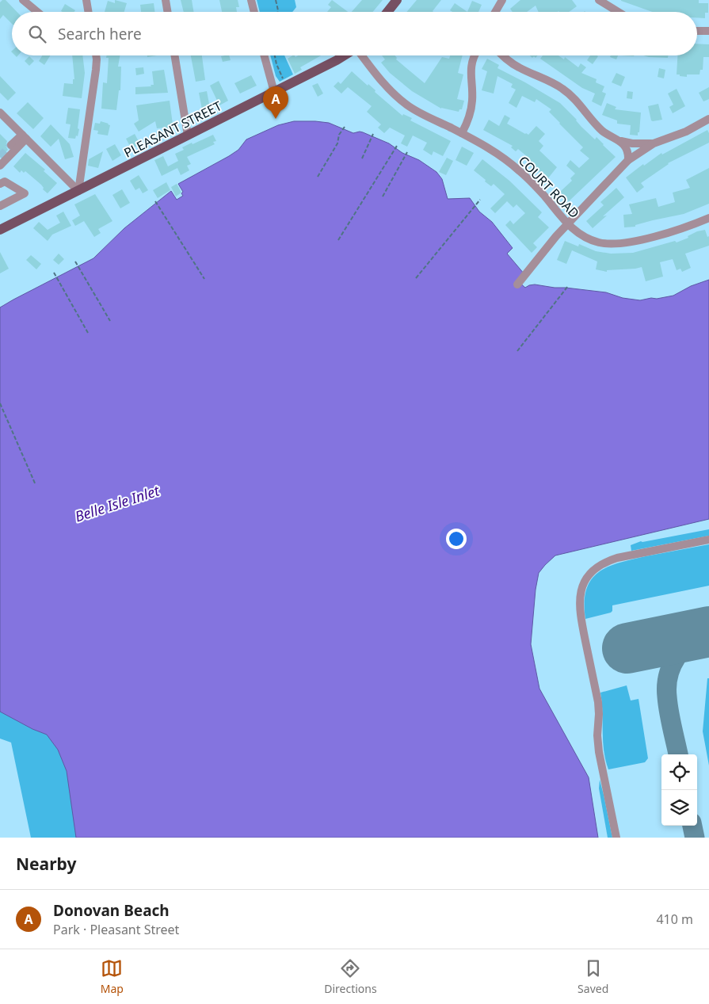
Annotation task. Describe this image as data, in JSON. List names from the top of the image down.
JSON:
{
  "streets": {
    "main road": ["PLEASANT STREET"],
    "street": ["COURT ROAD"]
  },
  "water": ["Belle Isle Inlet"],
  "page": {
    "search": "Search here",
    "pins": "A",
    "heading": "Nearby",
    "list": [
      {
        "mark": "A",
        "name": "Donovan Beach",
        "note": "Park · Pleasant Street",
        "value": "410 m"
      }
    ],
    "nav": ["Map", "Directions", "Saved"]
  }
}
